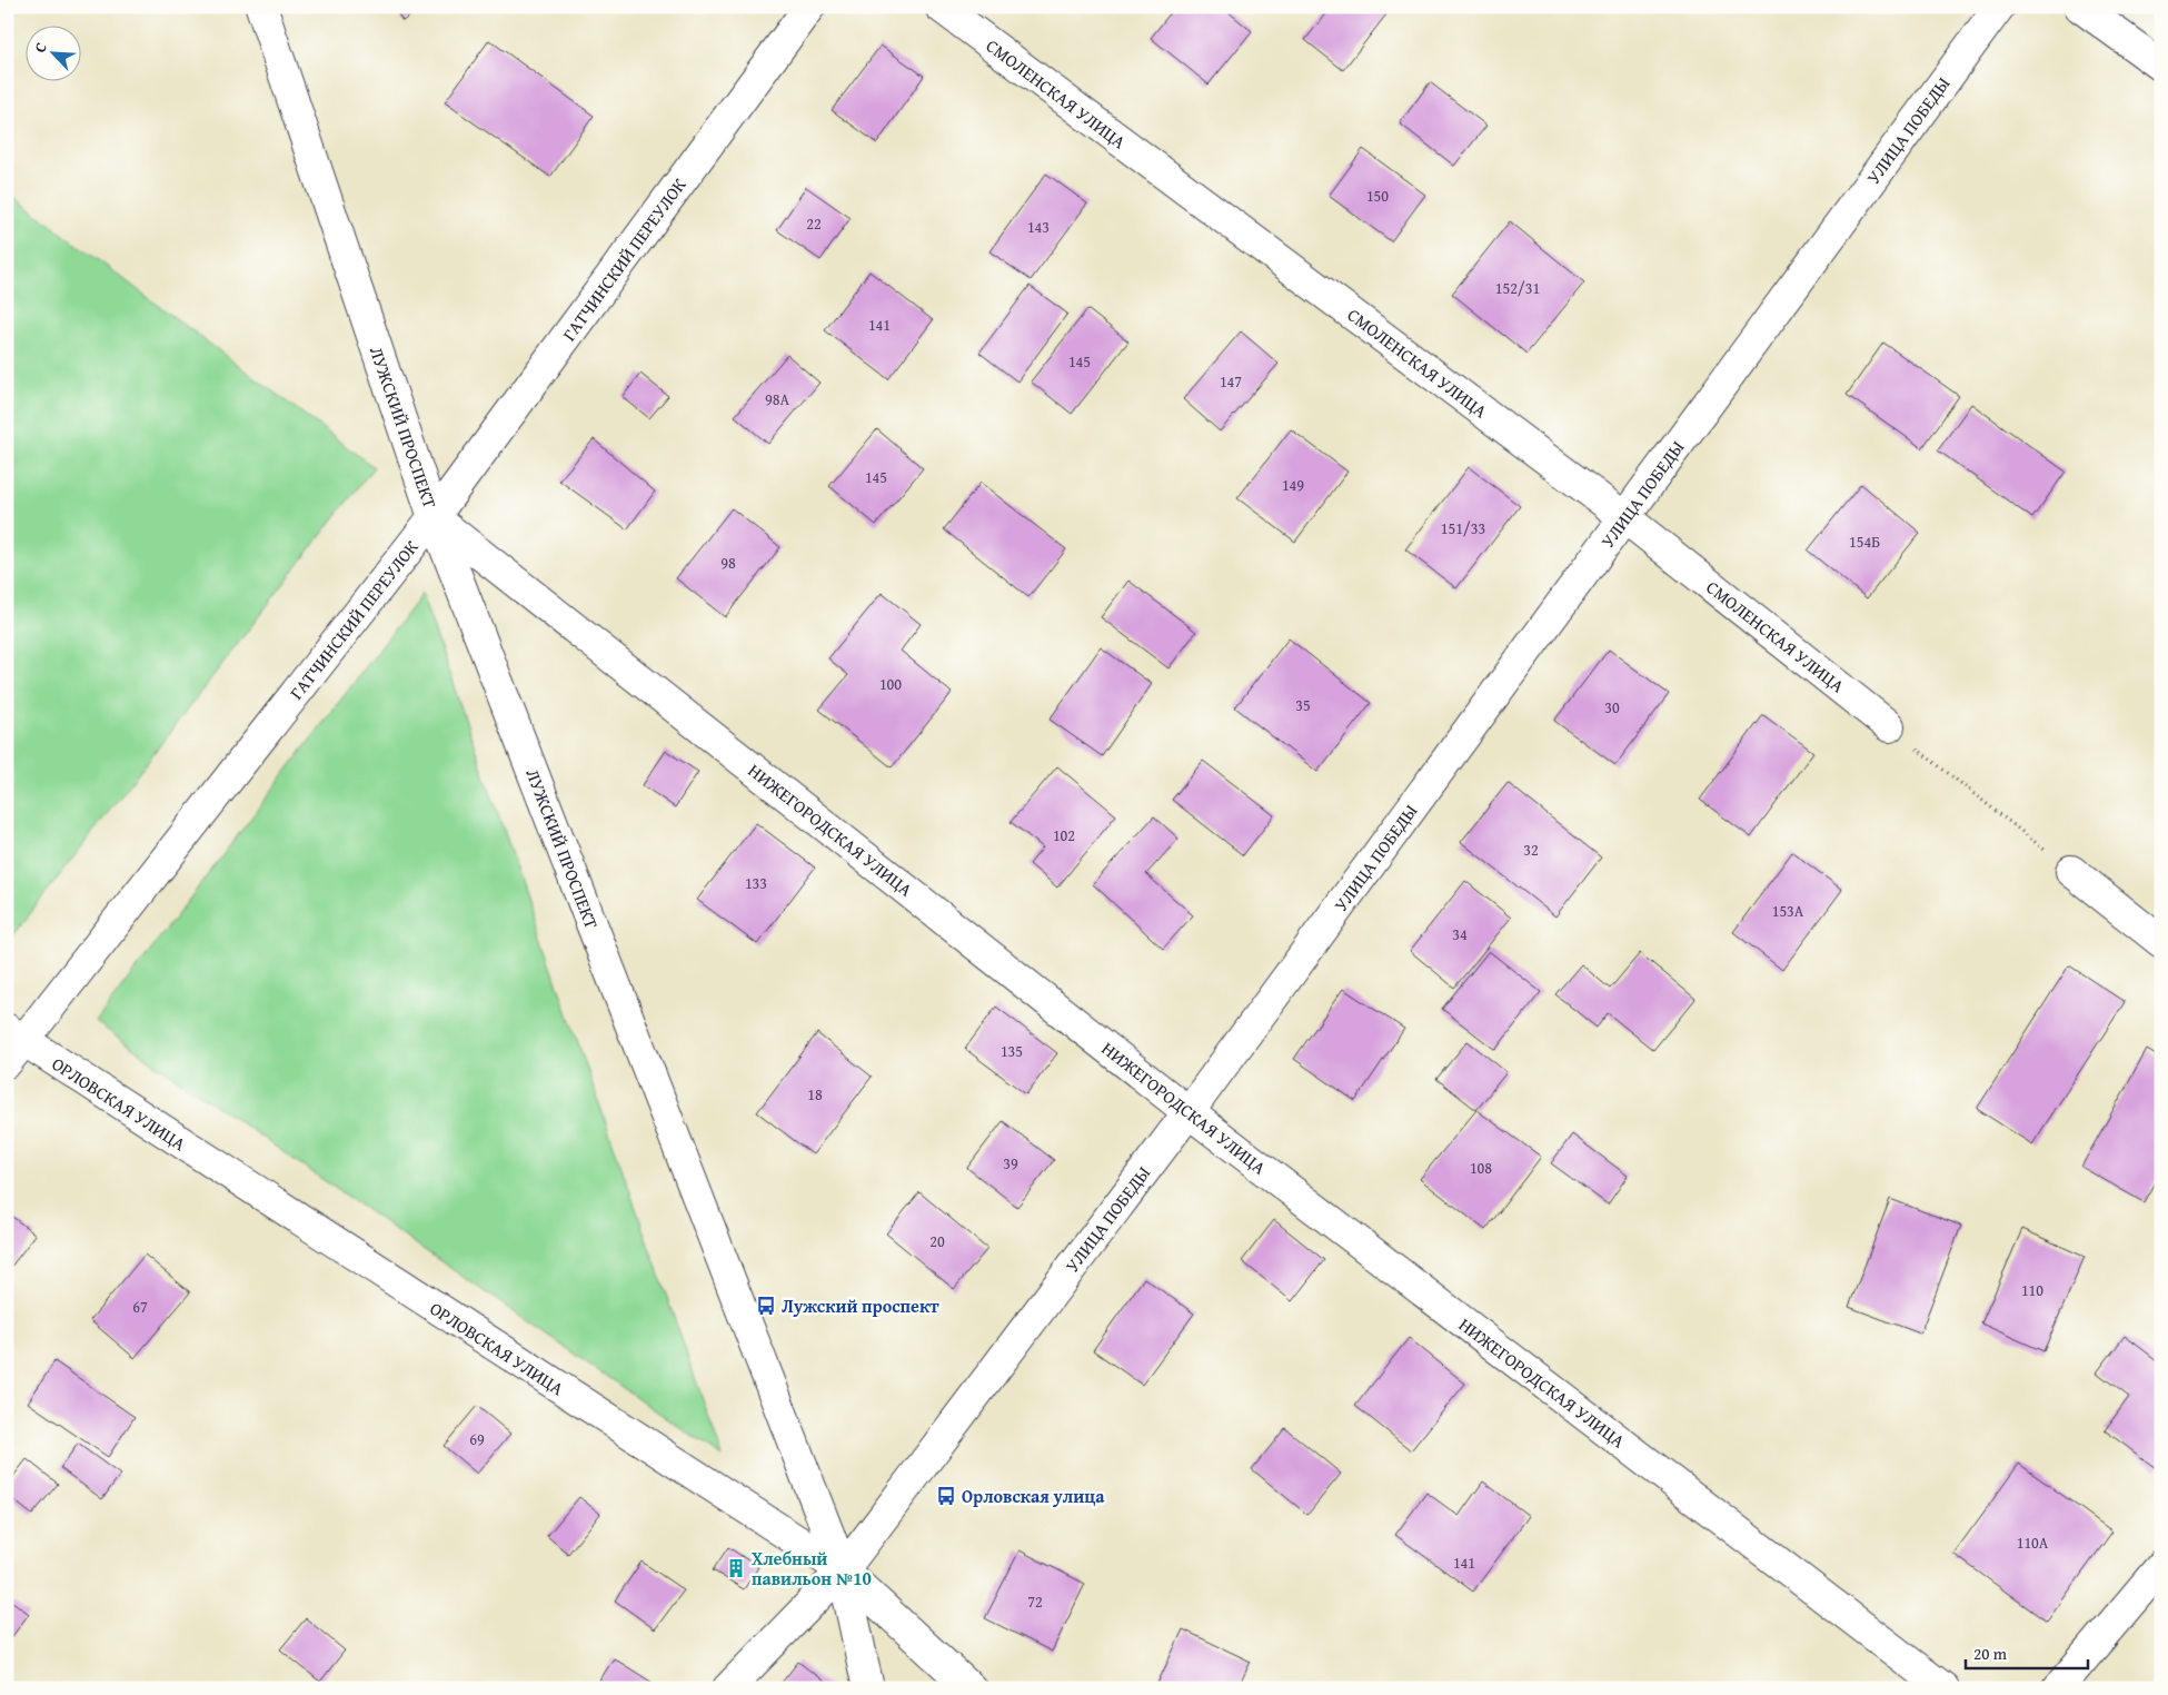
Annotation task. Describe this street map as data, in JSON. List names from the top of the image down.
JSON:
{
  "streets": {
    "street": [
      "СМОЛЕНСКАЯ УЛИЦА",
      "УЛИЦА ПОБЕДЫ",
      "ГАТЧИНСКИЙ ПЕРЕУЛОК",
      "ЛУЖСКИЙ ПРОСПЕКТ",
      "НИЖЕГОРОДСКАЯ УЛИЦА",
      "ОРЛОВСКАЯ УЛИЦА"
    ]
  },
  "crossings": [
    ["СМОЛЕНСКАЯ УЛИЦА", "УЛИЦА ПОБЕДЫ"],
    ["УЛИЦА ПОБЕДЫ", "ЛУЖСКИЙ ПРОСПЕКТ"],
    ["УЛИЦА ПОБЕДЫ", "НИЖЕГОРОДСКАЯ УЛИЦА"],
    ["УЛИЦА ПОБЕДЫ", "ОРЛОВСКАЯ УЛИЦА"],
    ["ГАТЧИНСКИЙ ПЕРЕУЛОК", "ЛУЖСКИЙ ПРОСПЕКТ"],
    ["ГАТЧИНСКИЙ ПЕРЕУЛОК", "НИЖЕГОРОДСКАЯ УЛИЦА"],
    ["ГАТЧИНСКИЙ ПЕРЕУЛОК", "ОРЛОВСКАЯ УЛИЦА"],
    ["ЛУЖСКИЙ ПРОСПЕКТ", "НИЖЕГОРОДСКАЯ УЛИЦА"],
    ["ЛУЖСКИЙ ПРОСПЕКТ", "ОРЛОВСКАЯ УЛИЦА"]
  ],
  "places": {
    "bus stop": ["Лужский проспект", "Орловская улица"],
    "building": ["Хлебный павильон №10"]
  },
  "house_numbers": [
    "150",
    "22",
    "143",
    "152/31",
    "141",
    "145",
    "147",
    "98А",
    "145",
    "149",
    "151/33",
    "154Б",
    "98",
    "100",
    "35",
    "30",
    "102",
    "32",
    "133",
    "153А",
    "34",
    "135",
    "18",
    "39",
    "108",
    "20",
    "110",
    "67",
    "69",
    "110А",
    "141",
    "72"
  ],
  "scale_bar": "20 m",
  "north": "top left"
}
